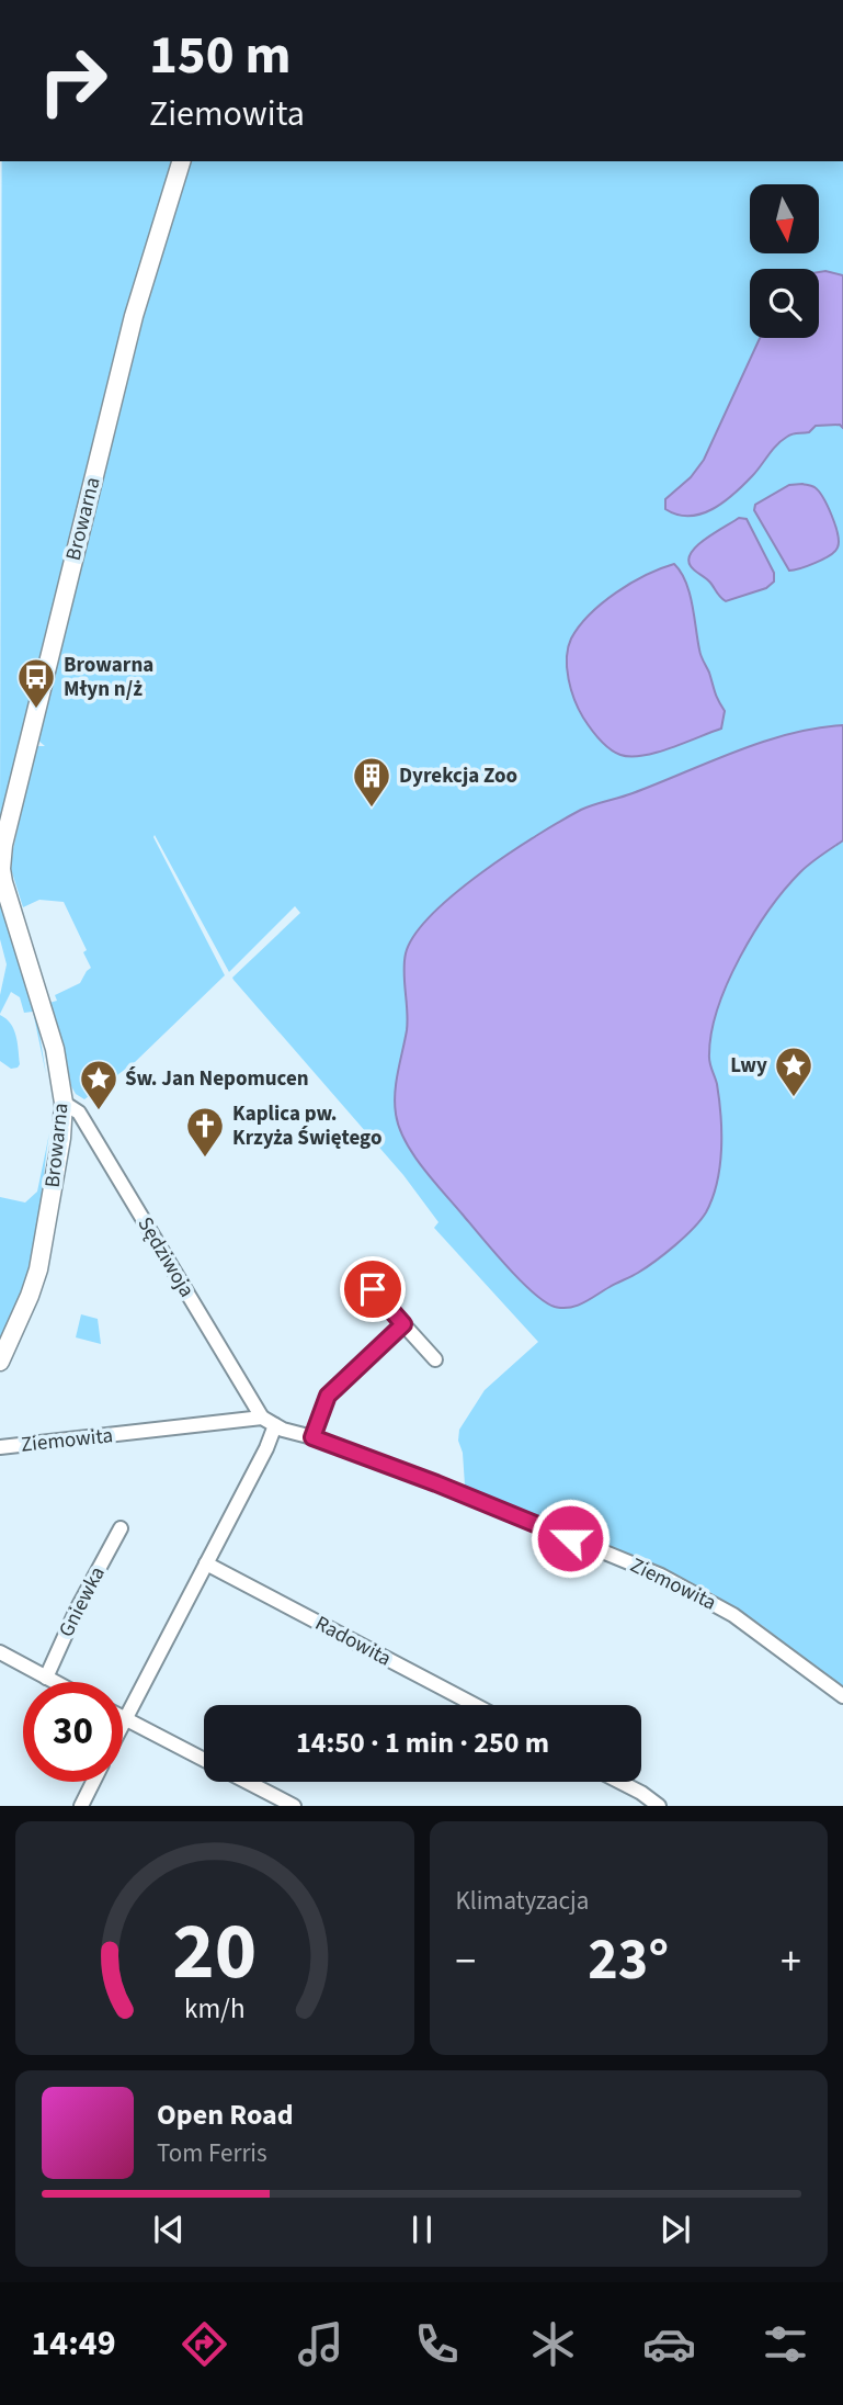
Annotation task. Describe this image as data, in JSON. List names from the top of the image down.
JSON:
{
  "streets": {
    "street": [
      "Browarna",
      "Sędziwoja",
      "Ziemowita",
      "Gniewka",
      "Radowita"
    ]
  },
  "crossings": [
    ["Browarna", "Sędziwoja"],
    ["Sędziwoja", "Ziemowita"]
  ],
  "places": {
    "bus stop": ["Browarna Młyn n/ż"],
    "building": ["Dyrekcja Zoo"],
    "place": ["Lwy", "Św. Jan Nepomucen"],
    "church": ["Kaplica pw. Krzyża Świętego"]
  },
  "north": "bottom",
  "page": {
    "turn": ["150 m", "Ziemowita"],
    "limit": "30",
    "trip": "14:50 · 1 min · 250 m",
    "tile": "Klimatyzacja",
    "heat": ["−", "23°", "+"],
    "song": ["Open Road", "Tom Ferris"],
    "tabs": "14:49",
    "gauge": ["20", "km/h"]
  }
}
